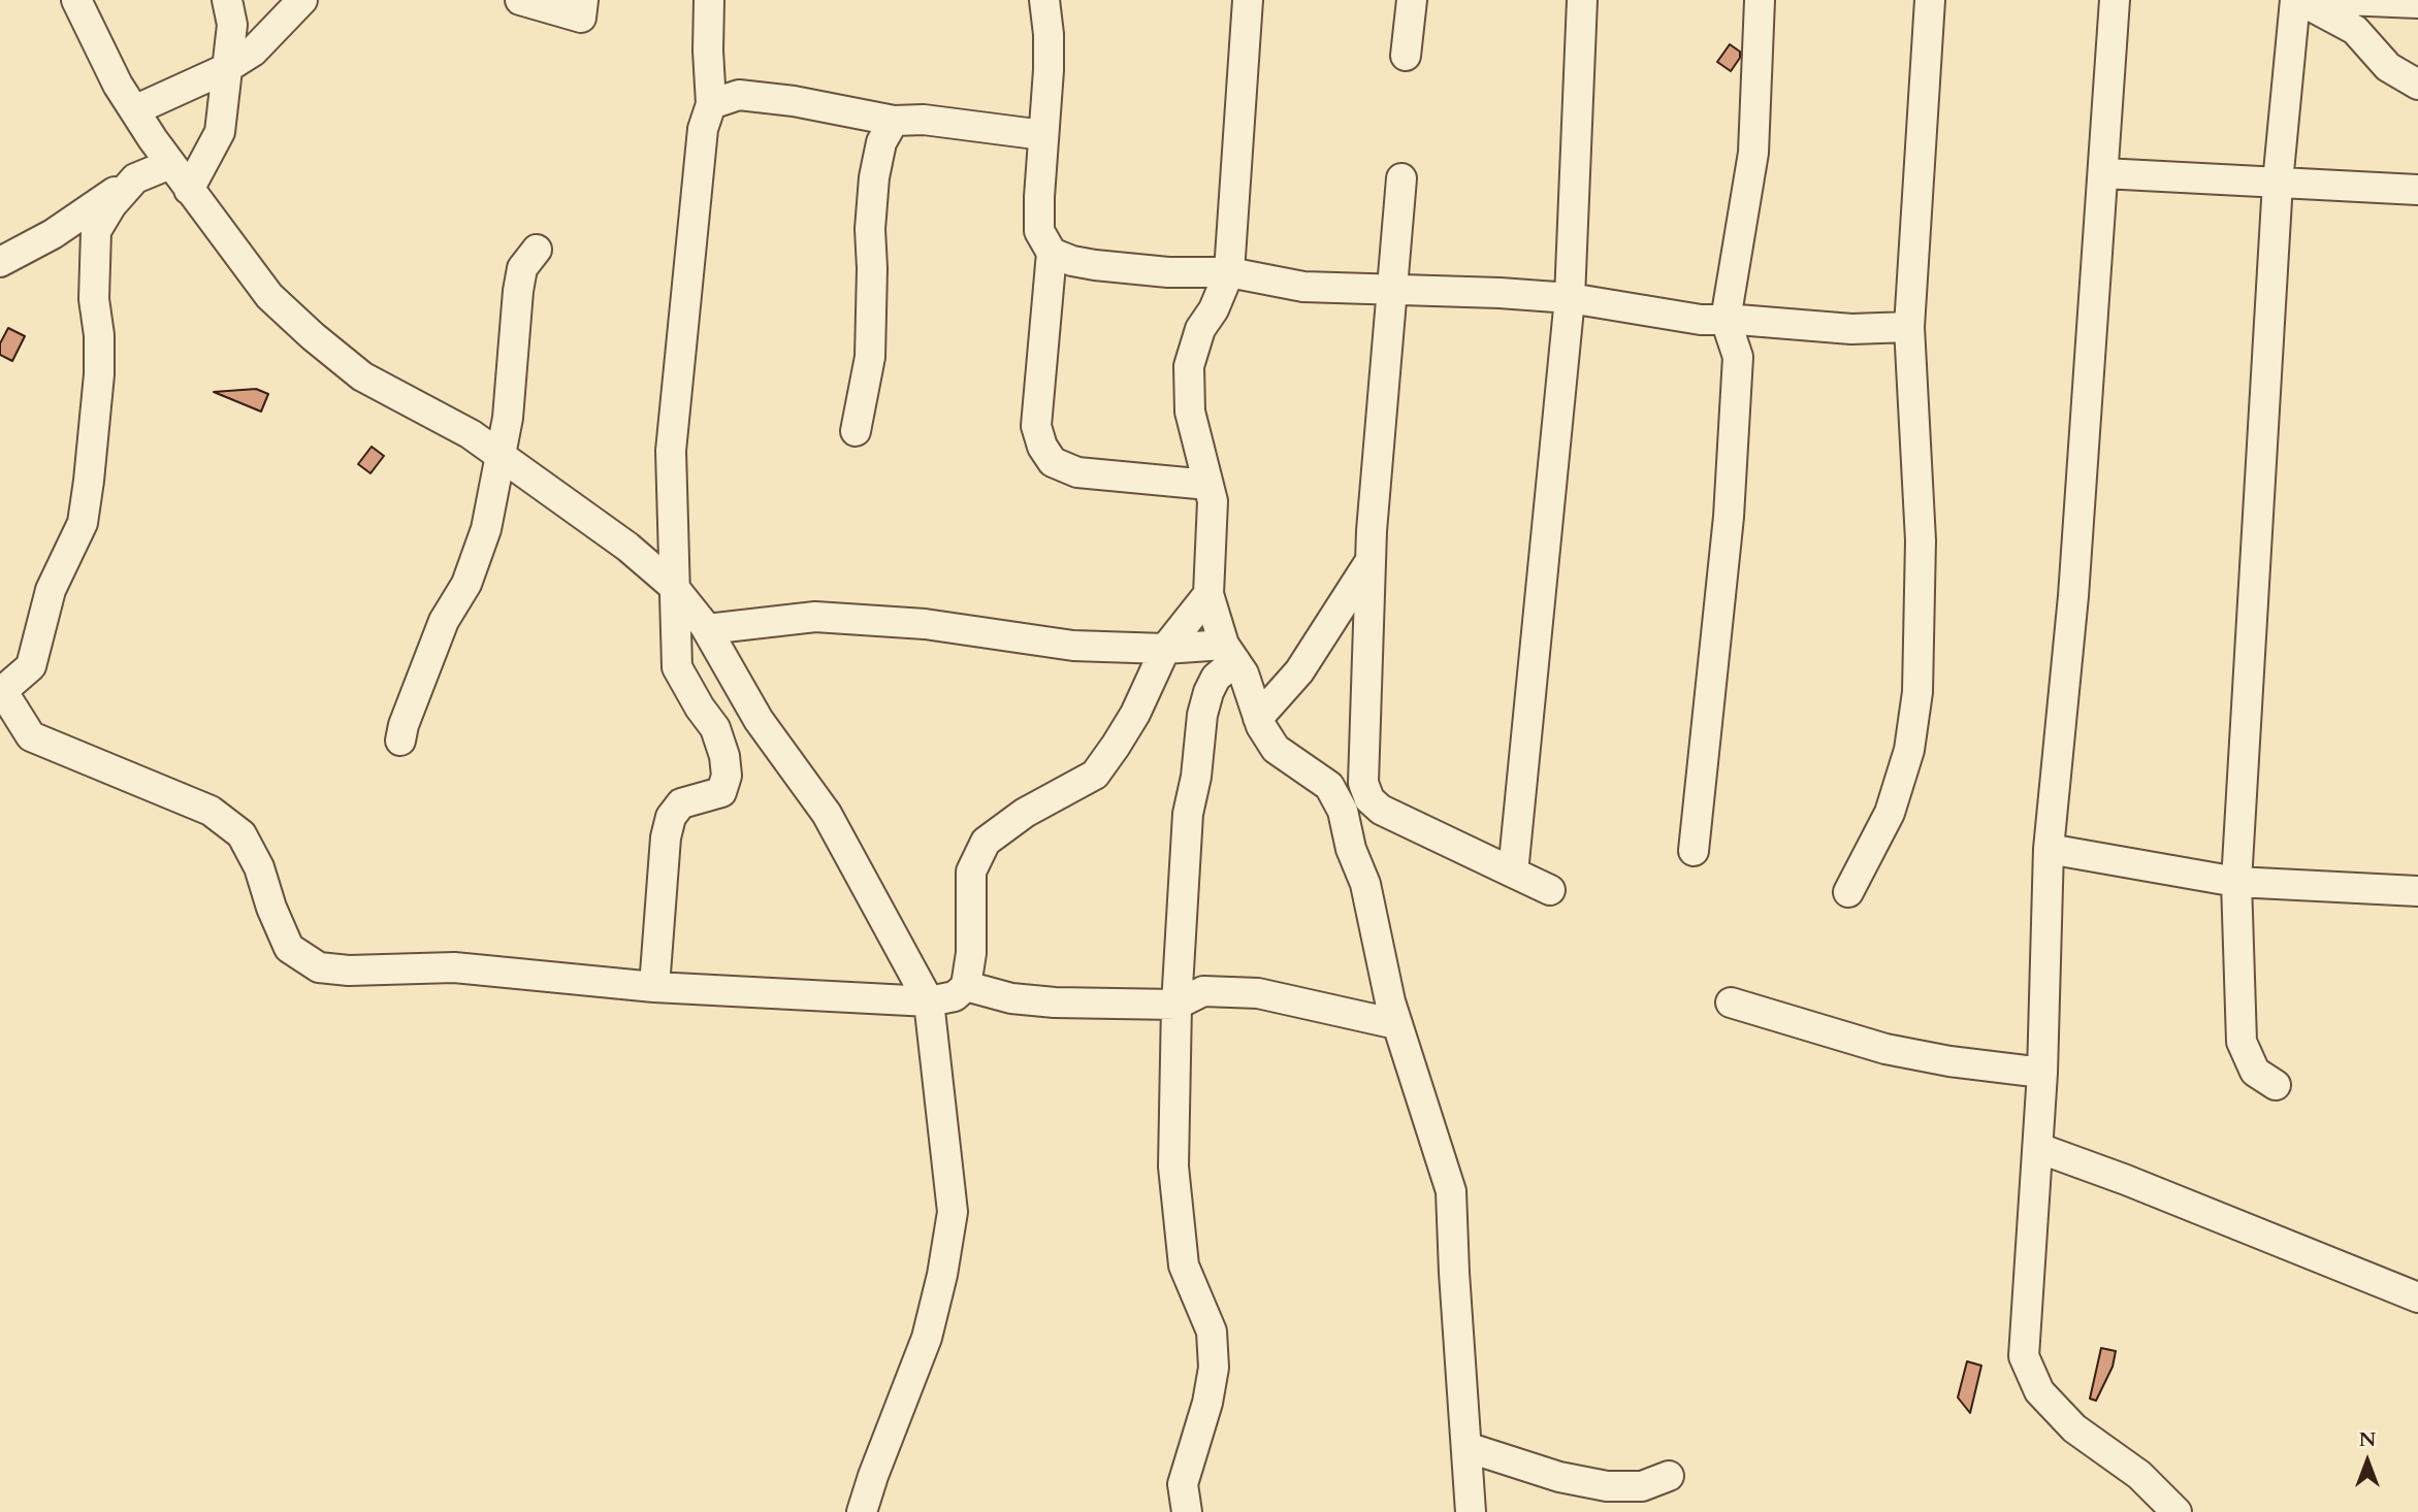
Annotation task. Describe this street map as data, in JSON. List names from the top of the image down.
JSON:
{
  "north": "top"
}
